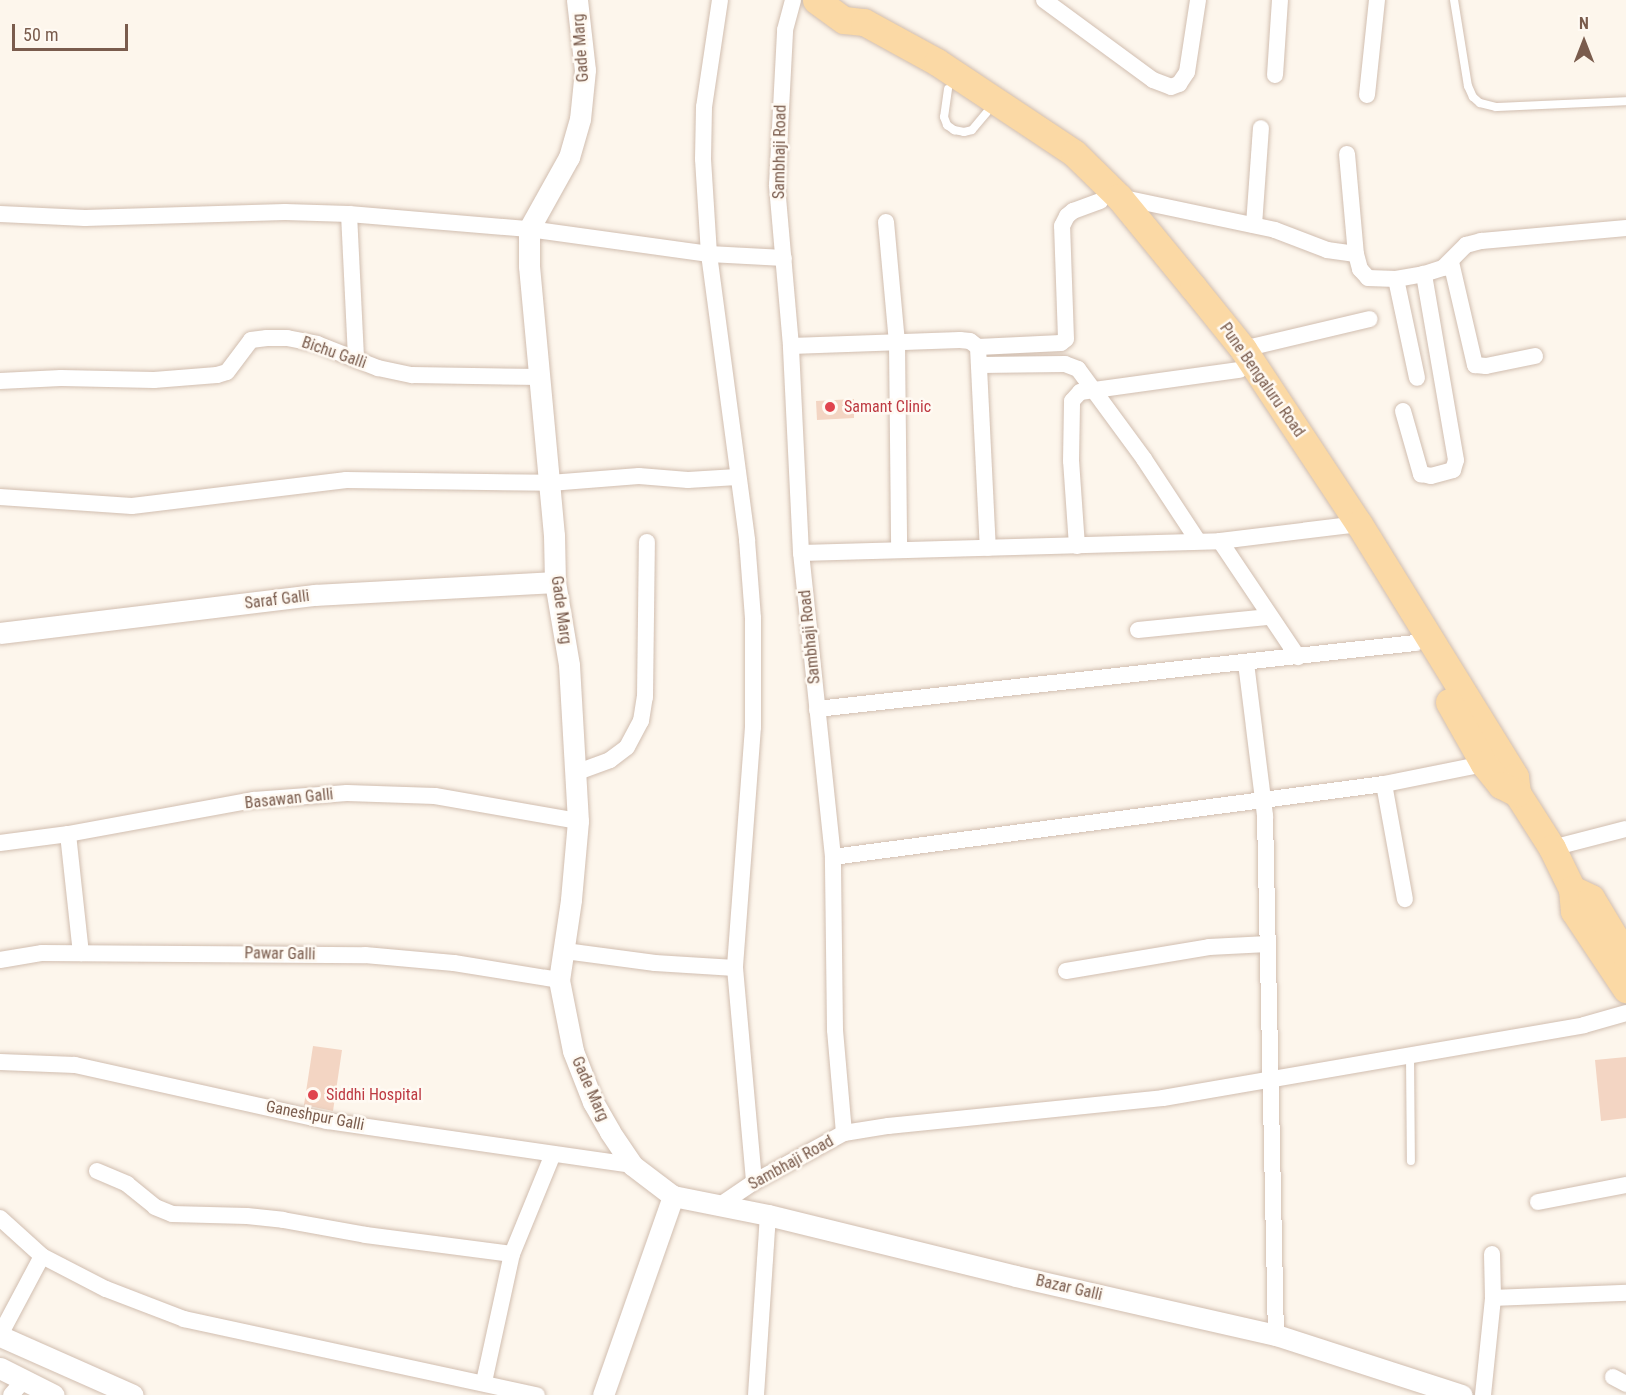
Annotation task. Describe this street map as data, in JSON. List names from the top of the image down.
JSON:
{
  "streets": {
    "street": [
      "Gade Marg",
      "Sambhaji Road",
      "Bichu Galli",
      "Saraf Galli",
      "Basawan Galli",
      "Pawar Galli",
      "Ganeshpur Galli",
      "Bazar Galli"
    ]
  },
  "crossings": [
    ["Gade Marg", "Bichu Galli"],
    ["Gade Marg", "Saraf Galli"],
    ["Gade Marg", "Basawan Galli"],
    ["Gade Marg", "Pawar Galli"],
    ["Gade Marg", "Ganeshpur Galli"],
    ["Gade Marg", "Bazar Galli"],
    ["Sambhaji Road", "Bazar Galli"]
  ],
  "places": ["Samant Clinic", "Siddhi Hospital"],
  "scale_bar": "50 m",
  "north": "top"
}
